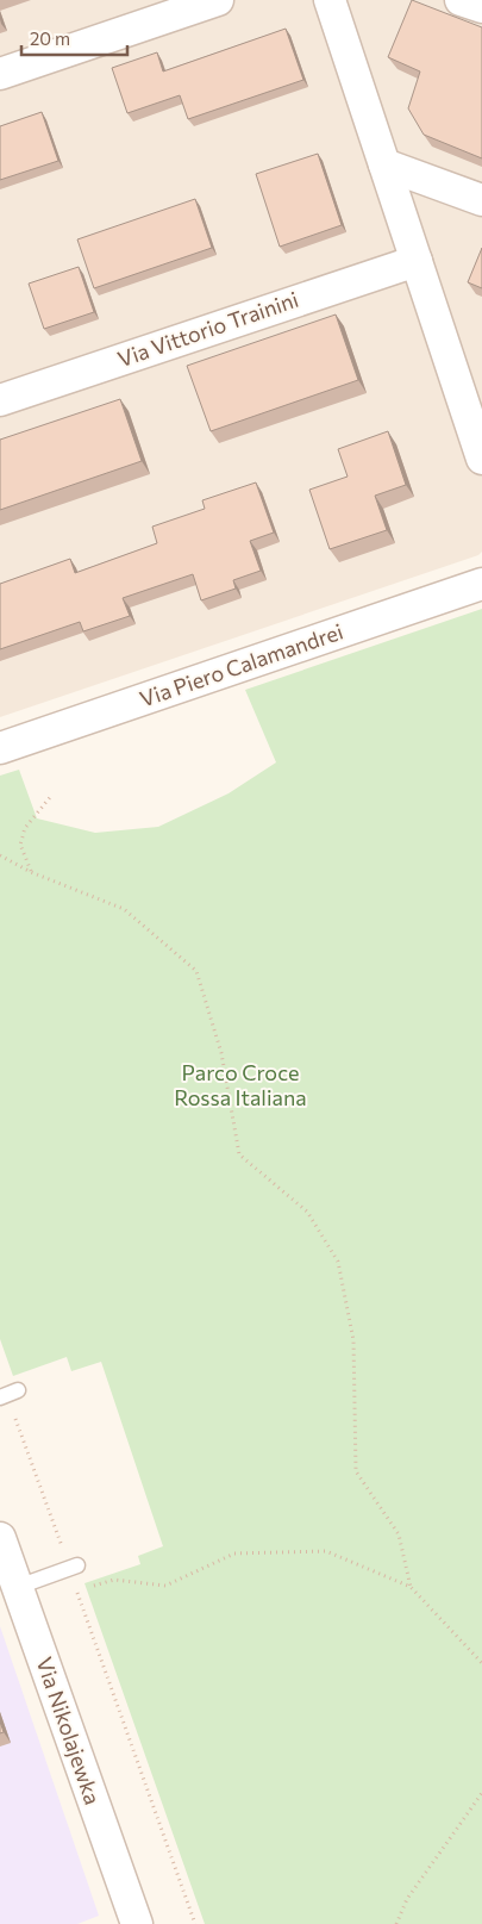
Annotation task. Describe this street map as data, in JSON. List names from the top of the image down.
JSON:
{
  "streets": {
    "street": ["Via Vittorio Trainini", "Via Piero Calamandrei", "Via Nikolajewka"]
  },
  "parks": ["Parco Croce Rossa Italiana"],
  "scale_bar": "20 m"
}
